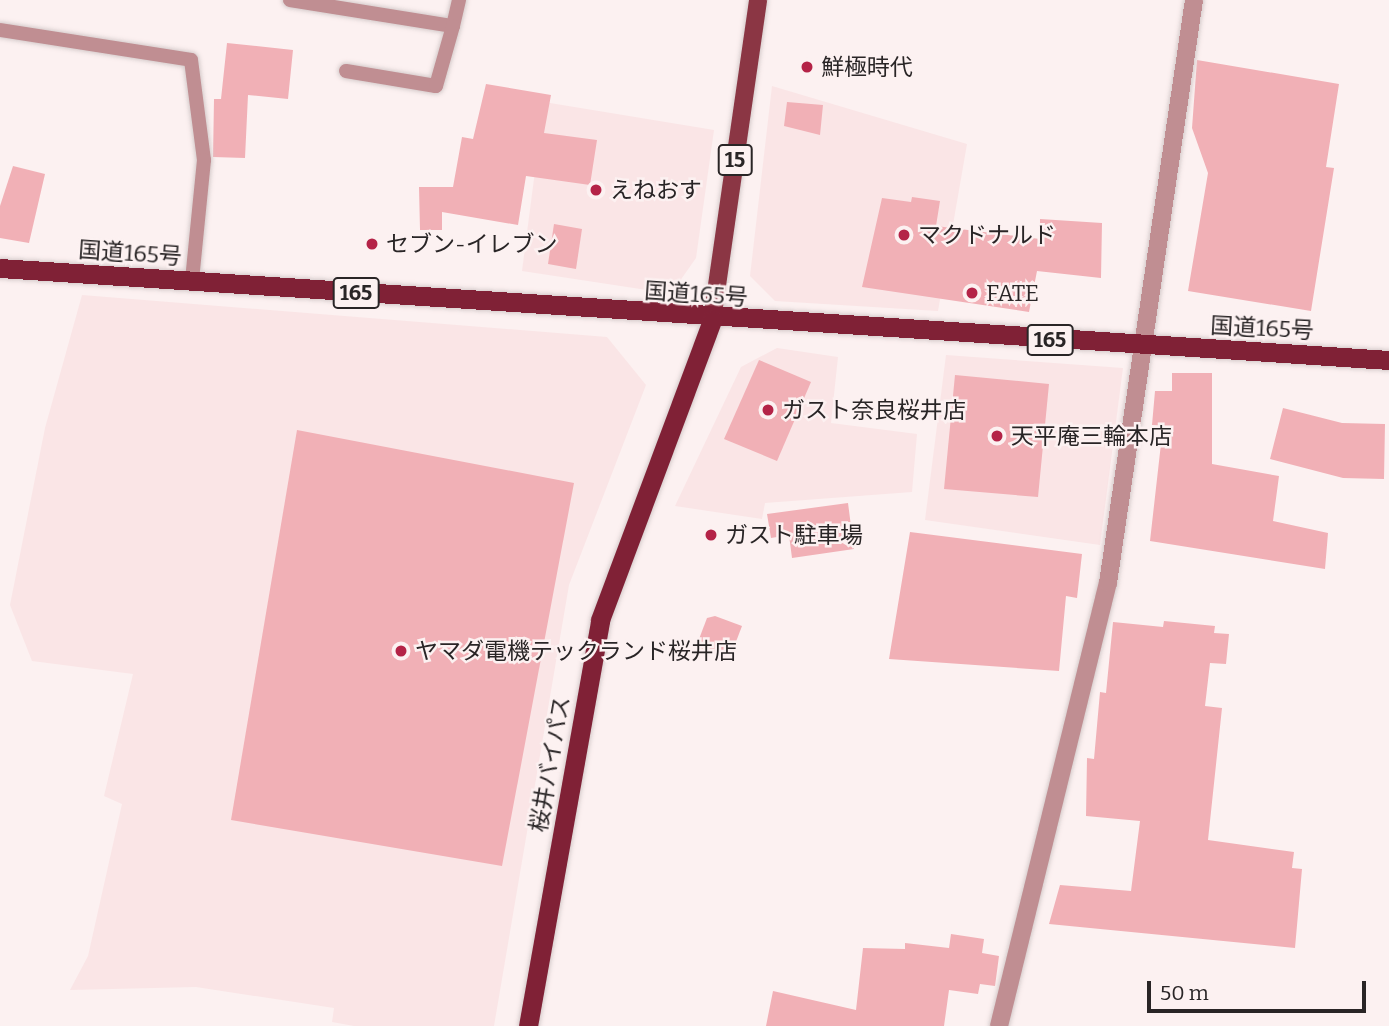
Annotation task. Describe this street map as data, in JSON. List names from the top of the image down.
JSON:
{
  "streets": {
    "highway": ["国道165号", "165", "桜井バイパス"],
    "main road": ["15"]
  },
  "crossings": [
    ["15", "国道165号"],
    ["15", "桜井バイパス"],
    ["国道165号", "桜井バイパス"]
  ],
  "places": [
    "鮮極時代",
    "えねおす",
    "マクドナルド",
    "セブン-イレブン",
    "FATE",
    "ガスト奈良桜井店",
    "天平庵三輪本店",
    "ガスト駐車場",
    "ヤマダ電機テックランド桜井店"
  ],
  "scale_bar": "50 m"
}
